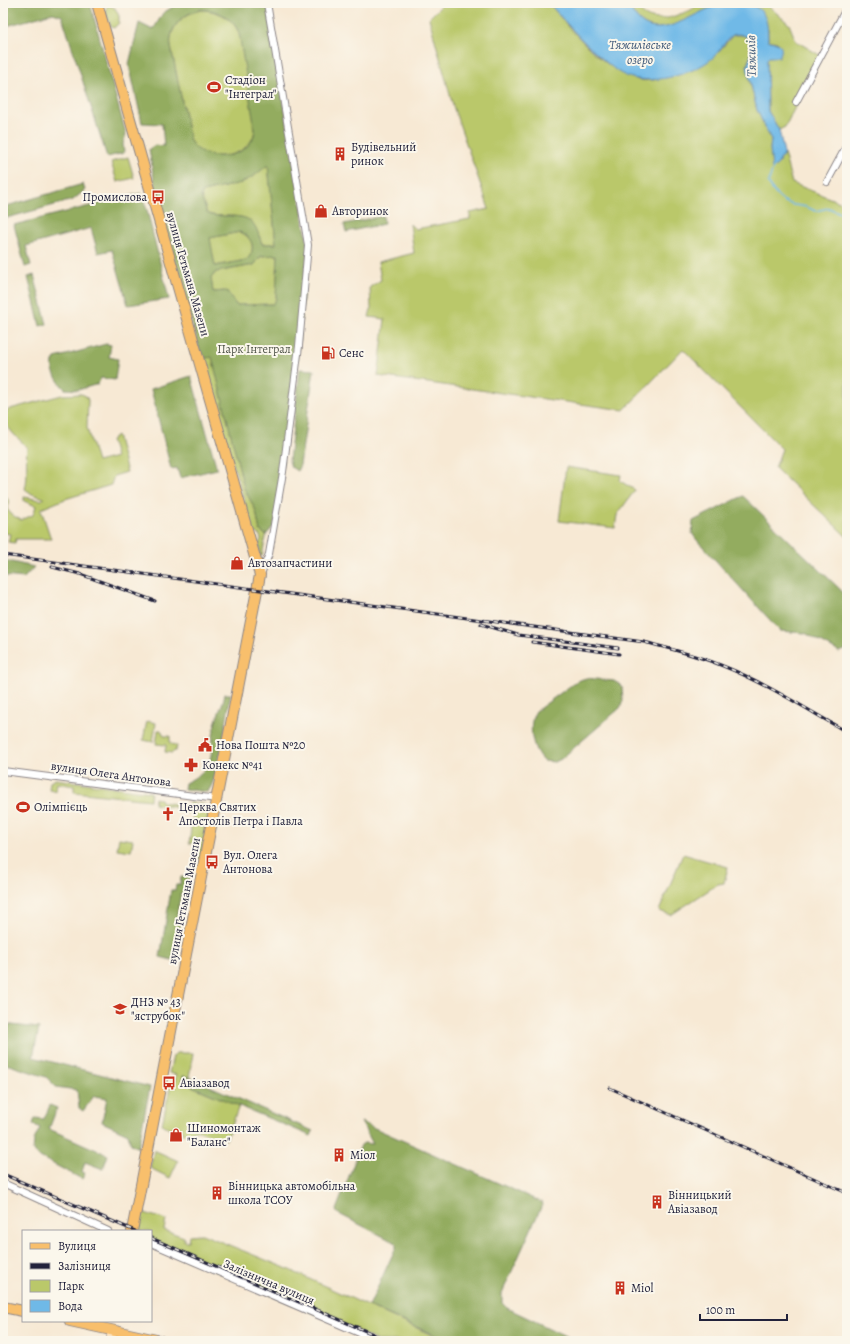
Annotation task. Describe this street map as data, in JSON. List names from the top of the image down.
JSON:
{
  "streets": {
    "main road": ["вулиця Гетьмана Мазепи"],
    "street": ["вулиця Олега Антонова", "Залізнична вулиця"]
  },
  "crossings": [
    ["вулиця Гетьмана Мазепи", "вулиця Олега Антонова"]
  ],
  "water": ["Тяжилівське озеро", "Тяжилів"],
  "parks": ["Парк Інтеграл"],
  "places": {
    "sports": ["Стадіон \"Інтеграл\"", "Олімпієць"],
    "building": [
      "Будівельний ринок",
      "Міол",
      "Вінницька автомобільна школа ТСОУ",
      "Вінницький Авіазавод",
      "Miol"
    ],
    "bus stop": ["Промислова", "Вул. Олега Антонова", "Авіазавод"],
    "shop": ["Авторинок", "Автозапчастини", "Шиномонтаж \"Баланс\""],
    "fuel station": ["Сенс"],
    "public building": ["Нова Пошта №20"],
    "pharmacy": ["Конекс №41"],
    "church": ["Церква Святих Апостолів Петра і Павла"],
    "school or university": ["ДНЗ № 43 \"яструбок\""]
  },
  "legend": [
    "Вулиця",
    "Залізниця",
    "Парк",
    "Вода"
  ],
  "scale_bar": "100 m"
}
